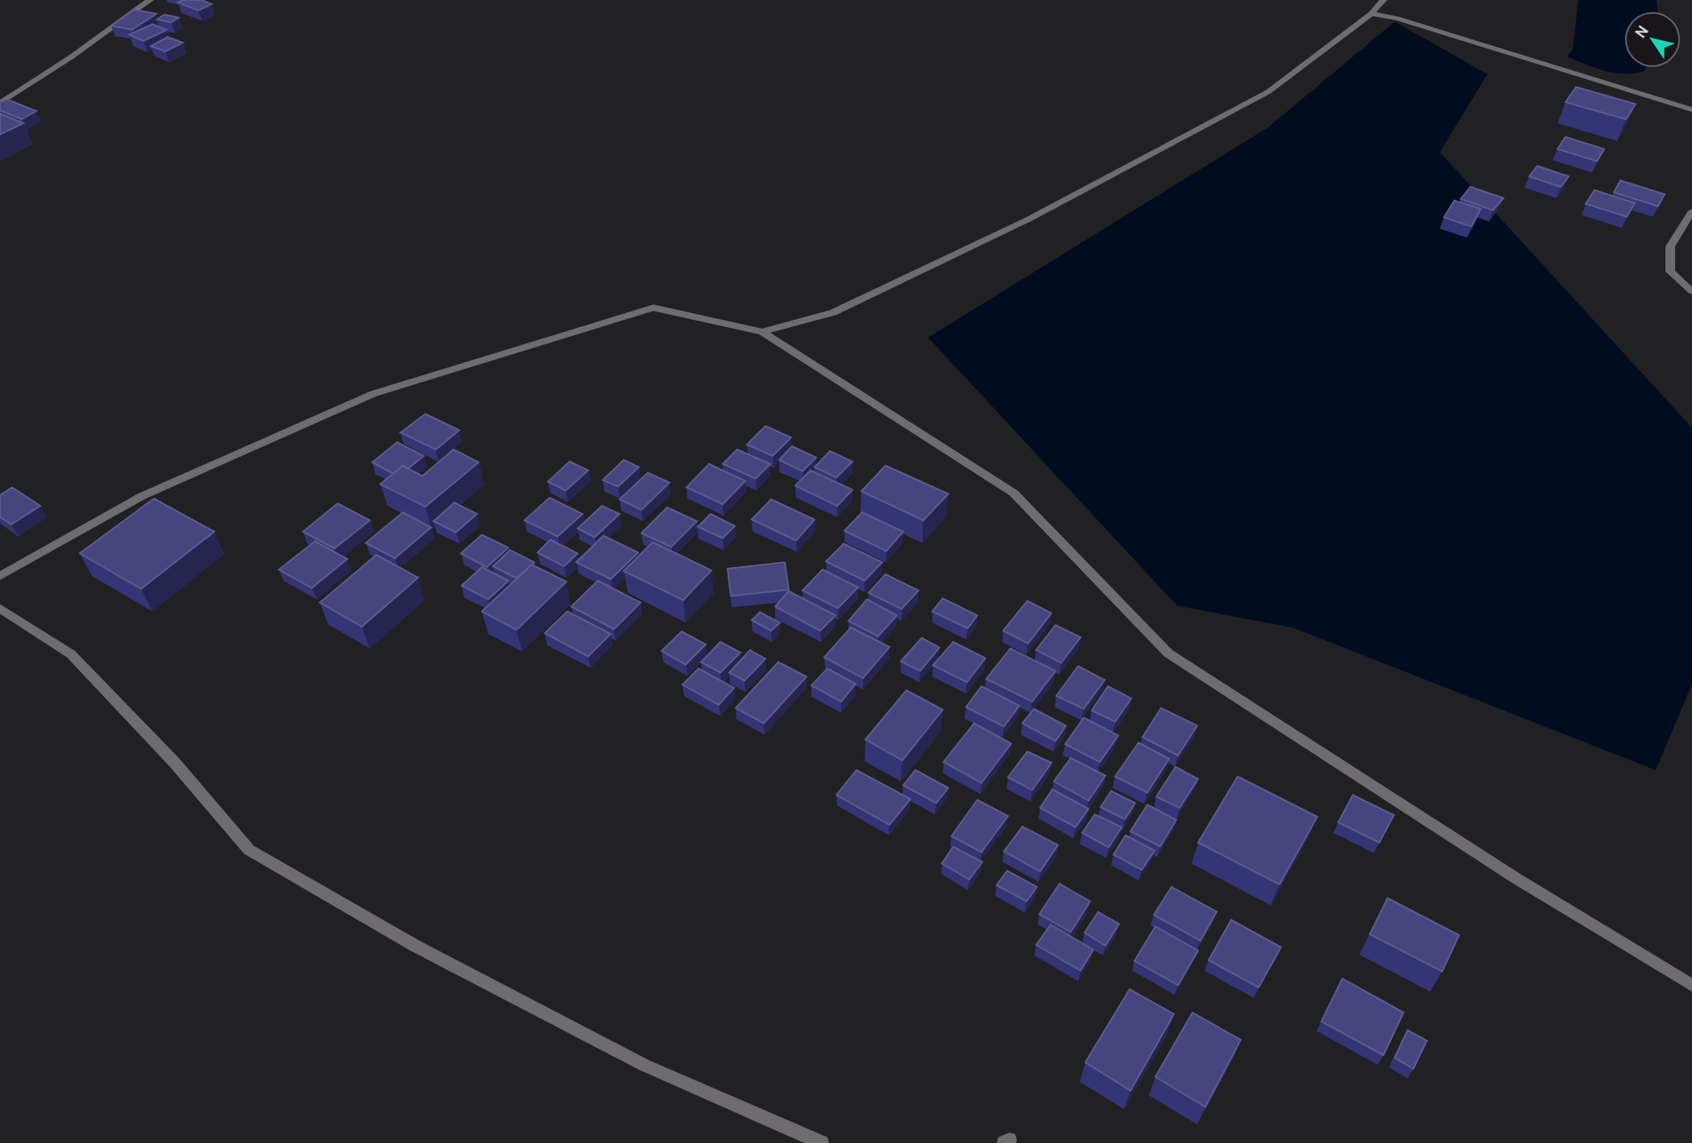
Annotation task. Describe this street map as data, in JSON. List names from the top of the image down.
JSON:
{
  "north": "top left"
}
